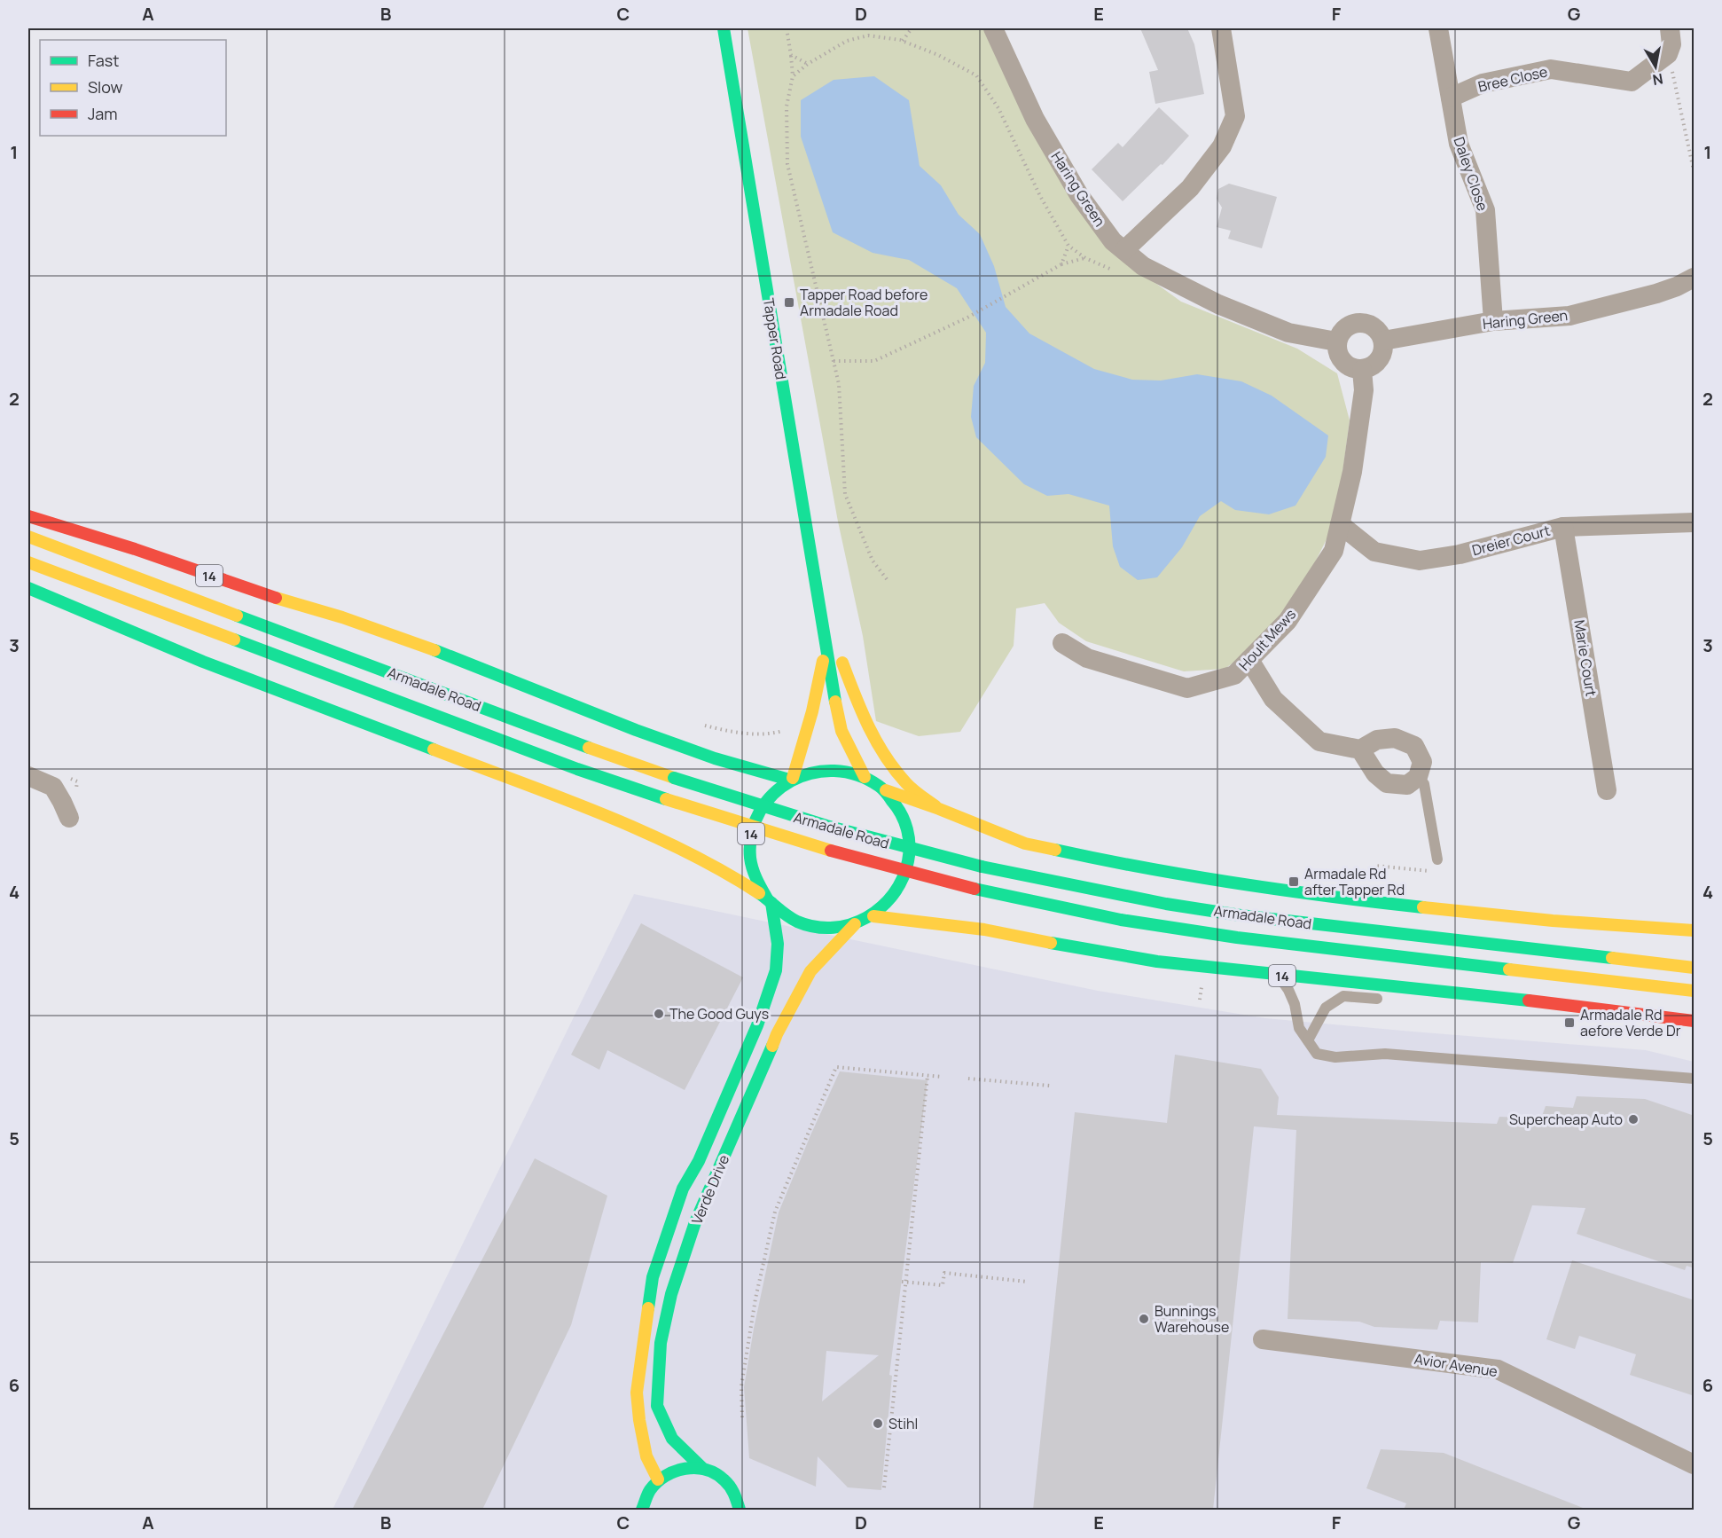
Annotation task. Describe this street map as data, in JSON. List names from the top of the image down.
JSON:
{
  "streets": {
    "main road": [
      "Tapper Road",
      "14",
      "Armadale Road",
      "Verde Drive"
    ],
    "street": [
      "Bree Close",
      "Daley Close",
      "Haring Green",
      "Dreier Court",
      "Hoult Mews",
      "Marie Court",
      "Avior Avenue"
    ]
  },
  "crossings": [
    ["Bree Close", "Daley Close"],
    ["Daley Close", "Haring Green"],
    ["Haring Green", "Hoult Mews"],
    ["Tapper Road", "14"],
    ["Tapper Road", "Verde Drive"],
    ["Dreier Court", "Hoult Mews"],
    ["Dreier Court", "Marie Court"],
    ["14", "Armadale Road"],
    ["14", "Verde Drive"]
  ],
  "places": {
    "transit": ["Tapper Road before Armadale Road", "Armadale Rd after Tapper Rd", "Armadale Rd aefore Verde Dr"],
    "other": [
      "The Good Guys",
      "Supercheap Auto",
      "Bunnings Warehouse",
      "Stihl"
    ]
  },
  "legend": ["Fast", "Slow", "Jam"],
  "north": "bottom",
  "grid": {
    "columns": [
      "A",
      "B",
      "C",
      "D",
      "E",
      "F",
      "G"
    ],
    "rows": [
      "1",
      "2",
      "3",
      "4",
      "5",
      "6"
    ]
  }
}
